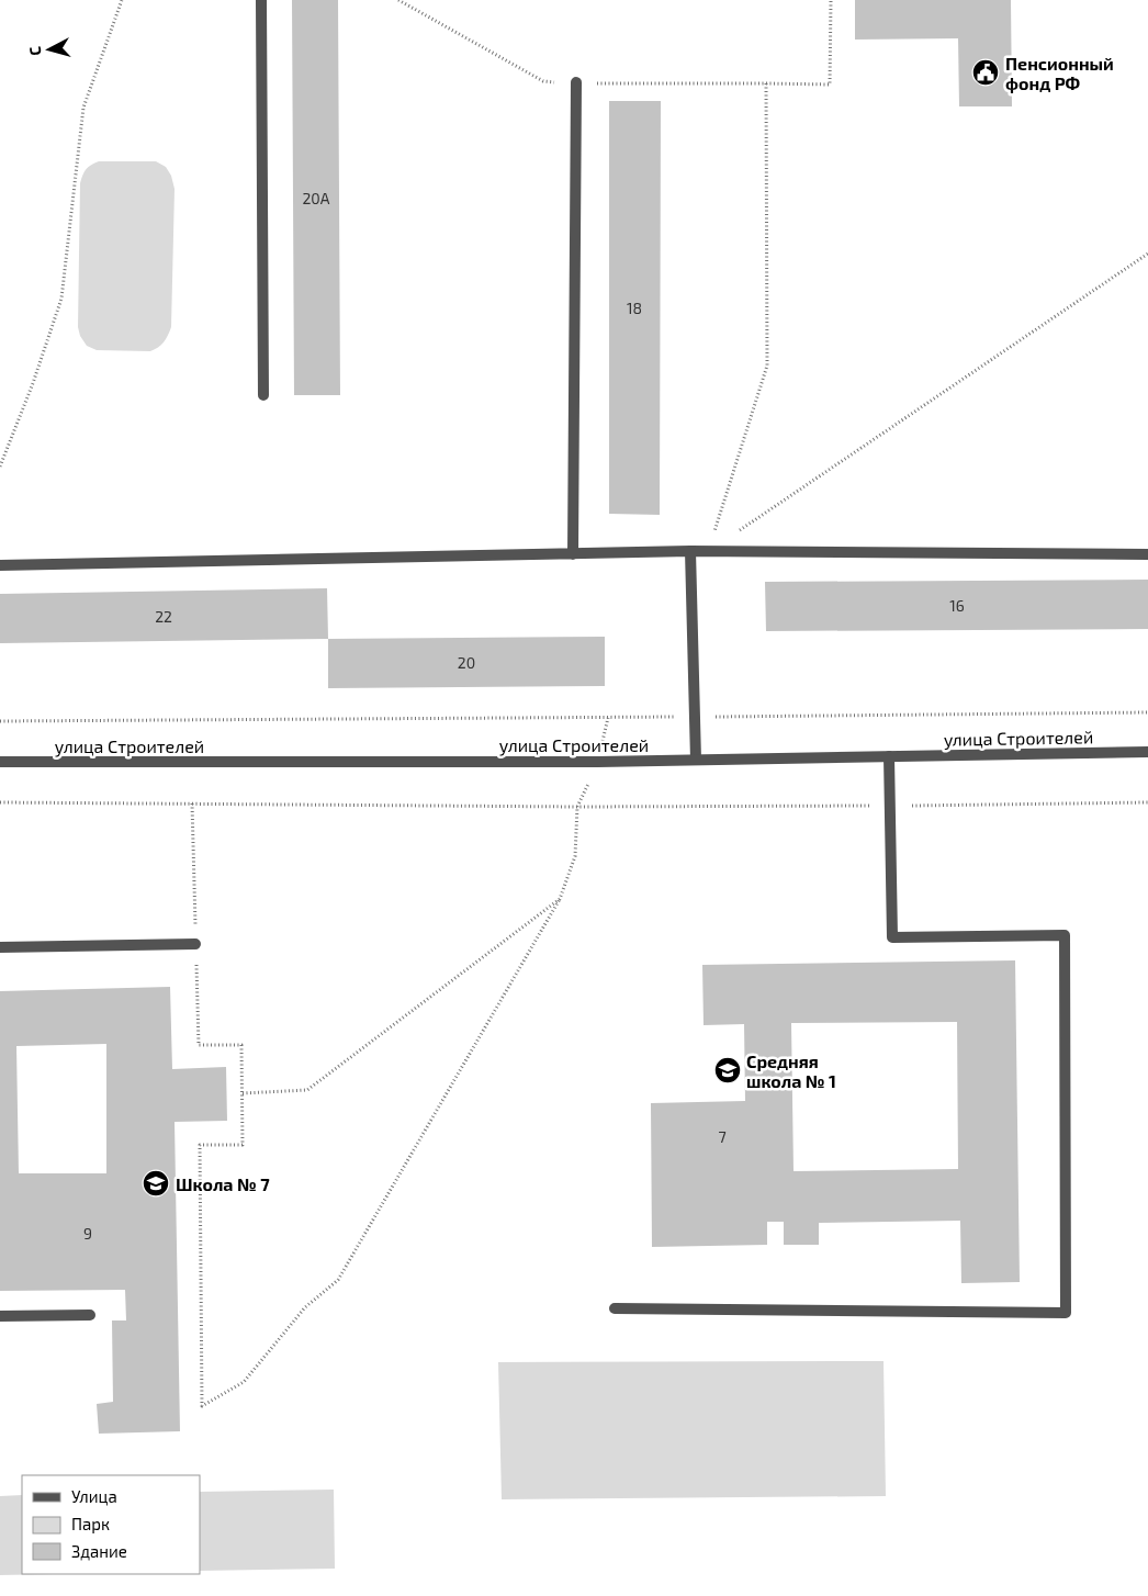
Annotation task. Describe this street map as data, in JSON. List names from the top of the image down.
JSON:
{
  "streets": {
    "street": ["улица Строителей"]
  },
  "places": {
    "public building": ["Пенсионный фонд РФ"],
    "school or university": ["Средняя школа № 1", "Школа № 7"]
  },
  "house_numbers": [
    "20А",
    "18",
    "16",
    "22",
    "20",
    "7",
    "9"
  ],
  "legend": ["Улица", "Парк", "Здание"],
  "north": "left"
}
